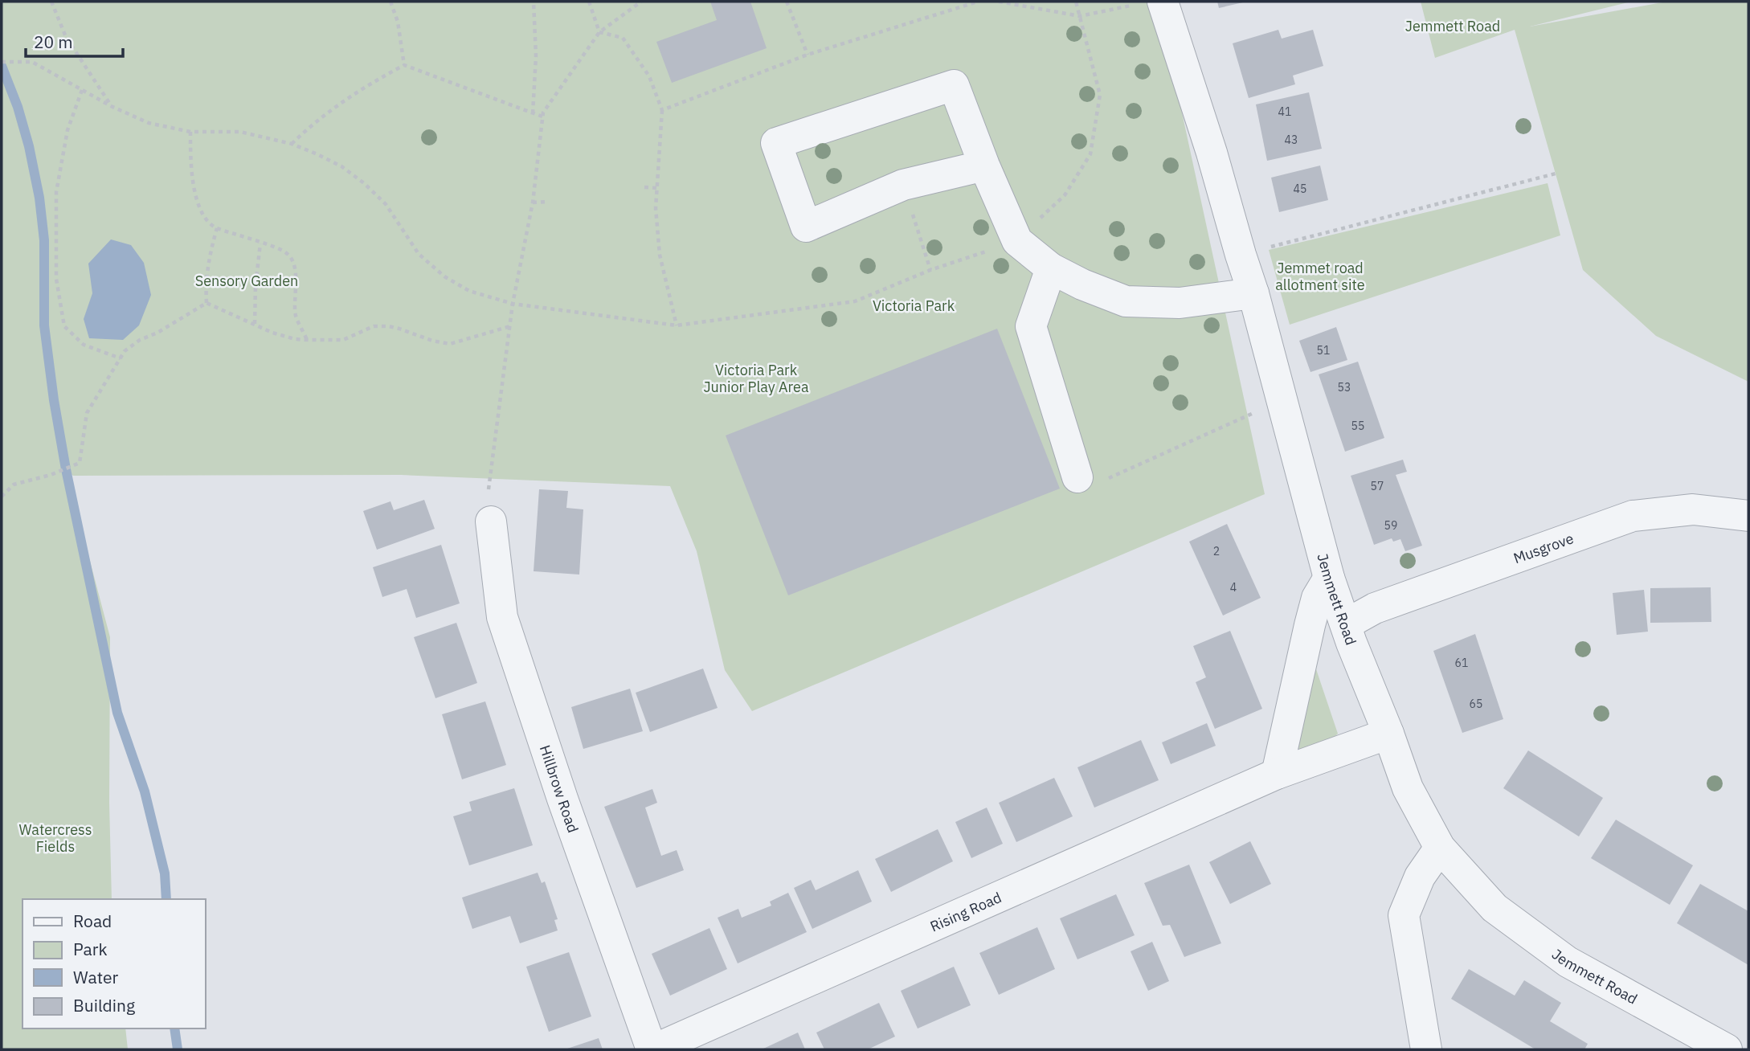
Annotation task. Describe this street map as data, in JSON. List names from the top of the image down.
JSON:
{
  "streets": {
    "street": [
      "Musgrove",
      "Jemmett Road",
      "Hillbrow Road",
      "Rising Road"
    ]
  },
  "crossings": [
    ["Musgrove", "Jemmett Road"],
    ["Jemmett Road", "Rising Road"],
    ["Hillbrow Road", "Rising Road"]
  ],
  "parks": [
    "Jemmett Road",
    "Jemmet road allotment site",
    "Sensory Garden",
    "Victoria Park",
    "Victoria Park Junior Play Area",
    "Watercress Fields"
  ],
  "house_numbers": [
    "41",
    "43",
    "45",
    "51",
    "53",
    "55",
    "57",
    "59",
    "2",
    "4",
    "61",
    "65"
  ],
  "legend": [
    "Road",
    "Park",
    "Water",
    "Building"
  ],
  "scale_bar": "20 m"
}
